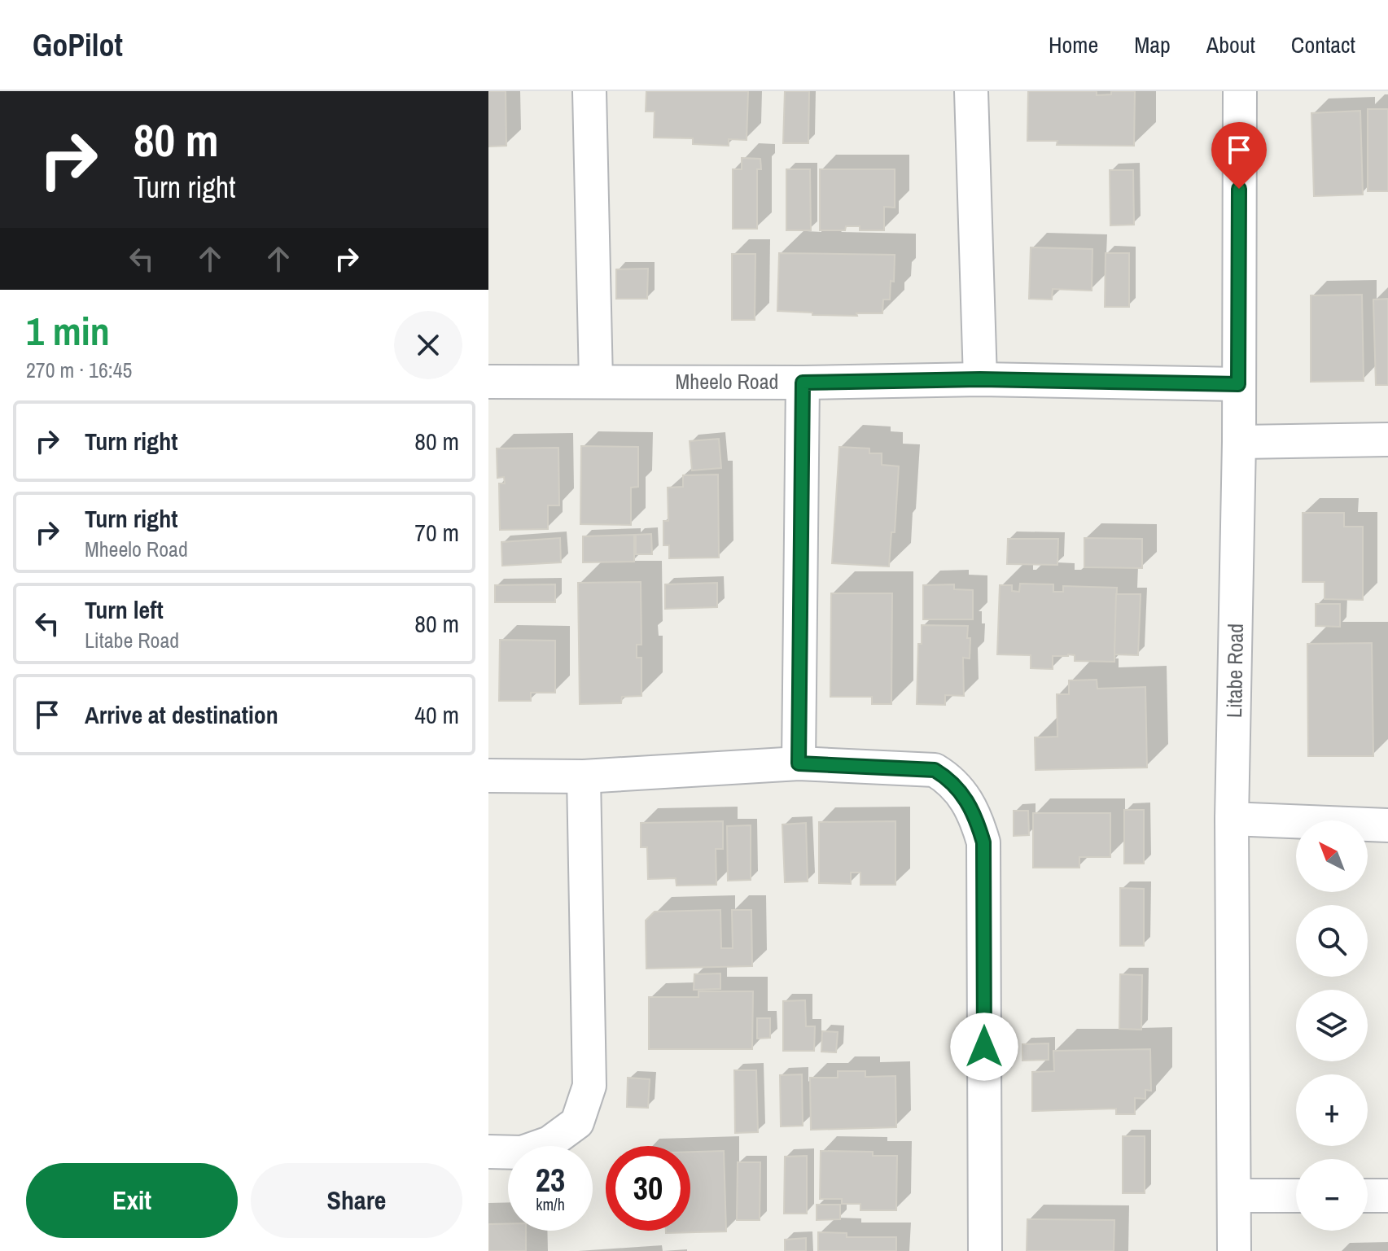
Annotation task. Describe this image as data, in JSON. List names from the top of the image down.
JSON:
{
  "streets": {
    "street": ["Mheelo Road", "Litabe Road"]
  },
  "crossings": [
    ["Mheelo Road", "Litabe Road"]
  ],
  "north": "top left",
  "page": {
    "header": "GoPilot",
    "nav": [
      "Home",
      "Map",
      "About",
      "Contact"
    ],
    "turn": ["80 m", "Turn right"],
    "heading": ["1 min", "270 m · 16:45"],
    "list": [
      {
        "name": "Turn right",
        "value": "80 m"
      },
      {
        "name": "Turn right",
        "note": "Mheelo Road",
        "value": "70 m"
      },
      {
        "name": "Turn left",
        "note": "Litabe Road",
        "value": "80 m"
      },
      {
        "name": "Arrive at destination",
        "value": "40 m"
      }
    ],
    "map_buttons": ["+", "−"],
    "speed": "23 km/h",
    "limit": "30",
    "buttons": ["Exit", "Share"]
  }
}
